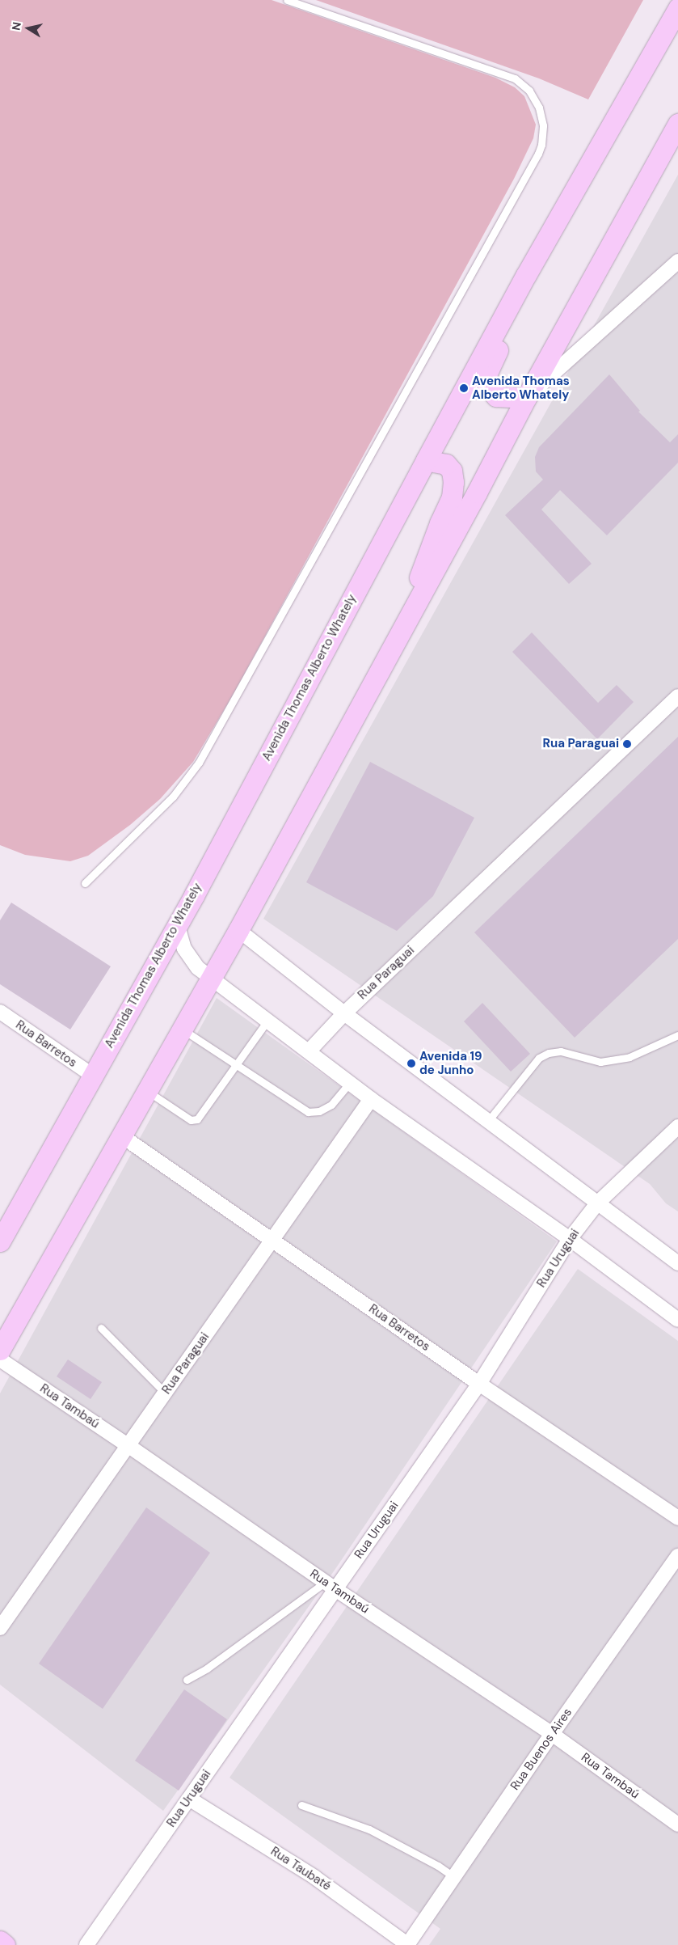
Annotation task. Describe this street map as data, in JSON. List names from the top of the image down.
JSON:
{
  "streets": {
    "main road": ["Avenida Thomas Alberto Whately"],
    "street": [
      "Rua Paraguai",
      "Rua Barretos",
      "Rua Uruguai",
      "Rua Tambaú",
      "Rua Buenos Aires",
      "Rua Taubaté"
    ]
  },
  "crossings": [
    ["Avenida Thomas Alberto Whately", "Rua Barretos"],
    ["Rua Paraguai", "Rua Barretos"],
    ["Rua Paraguai", "Rua Tambaú"],
    ["Rua Barretos", "Rua Uruguai"],
    ["Rua Uruguai", "Rua Tambaú"],
    ["Rua Uruguai", "Rua Taubaté"],
    ["Rua Tambaú", "Rua Buenos Aires"],
    ["Rua Buenos Aires", "Rua Taubaté"]
  ],
  "places": ["Avenida Thomas Alberto Whately", "Rua Paraguai", "Avenida 19 de Junho"],
  "north": "left"
}
